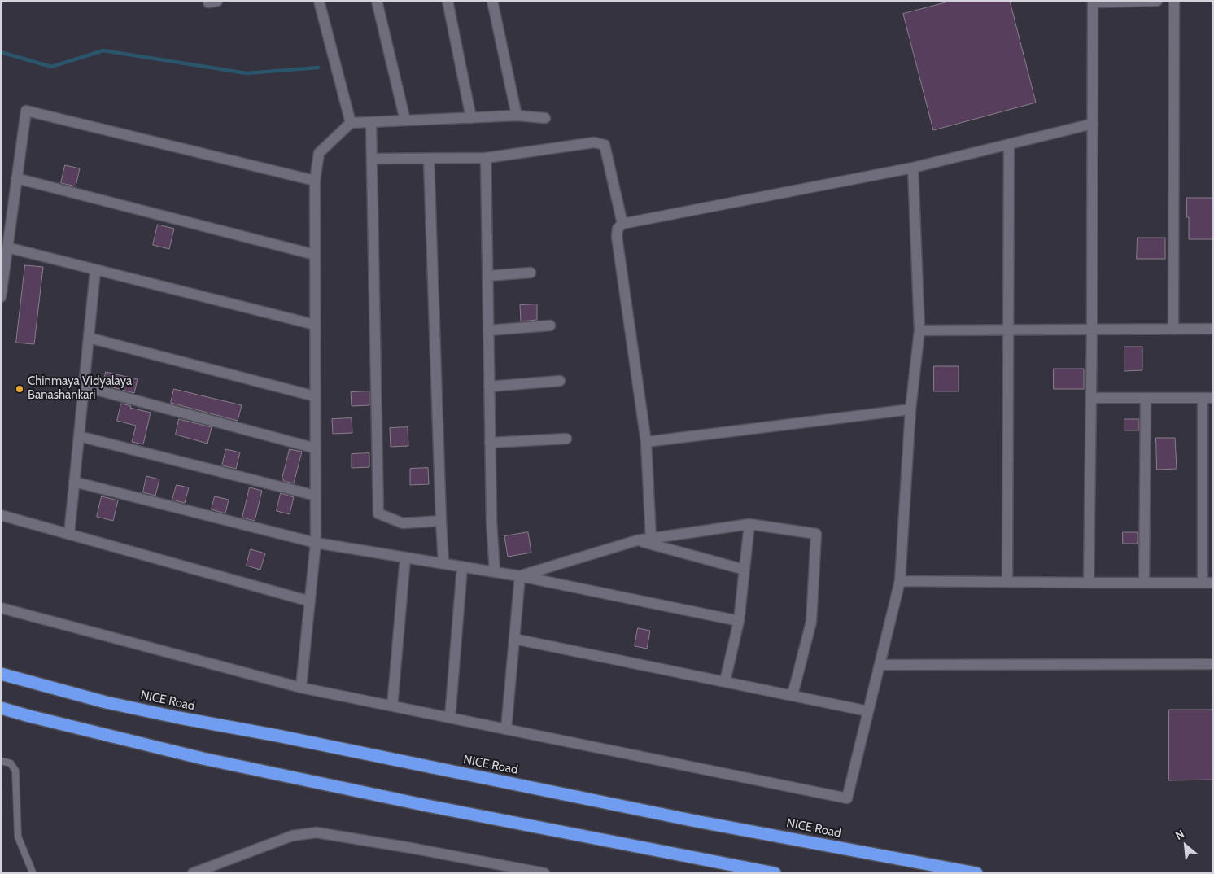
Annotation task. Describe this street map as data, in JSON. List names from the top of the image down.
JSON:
{
  "streets": {
    "highway": ["NICE Road"]
  },
  "places": ["Chinmaya Vidyalaya Banashankari"],
  "north": "top left"
}
